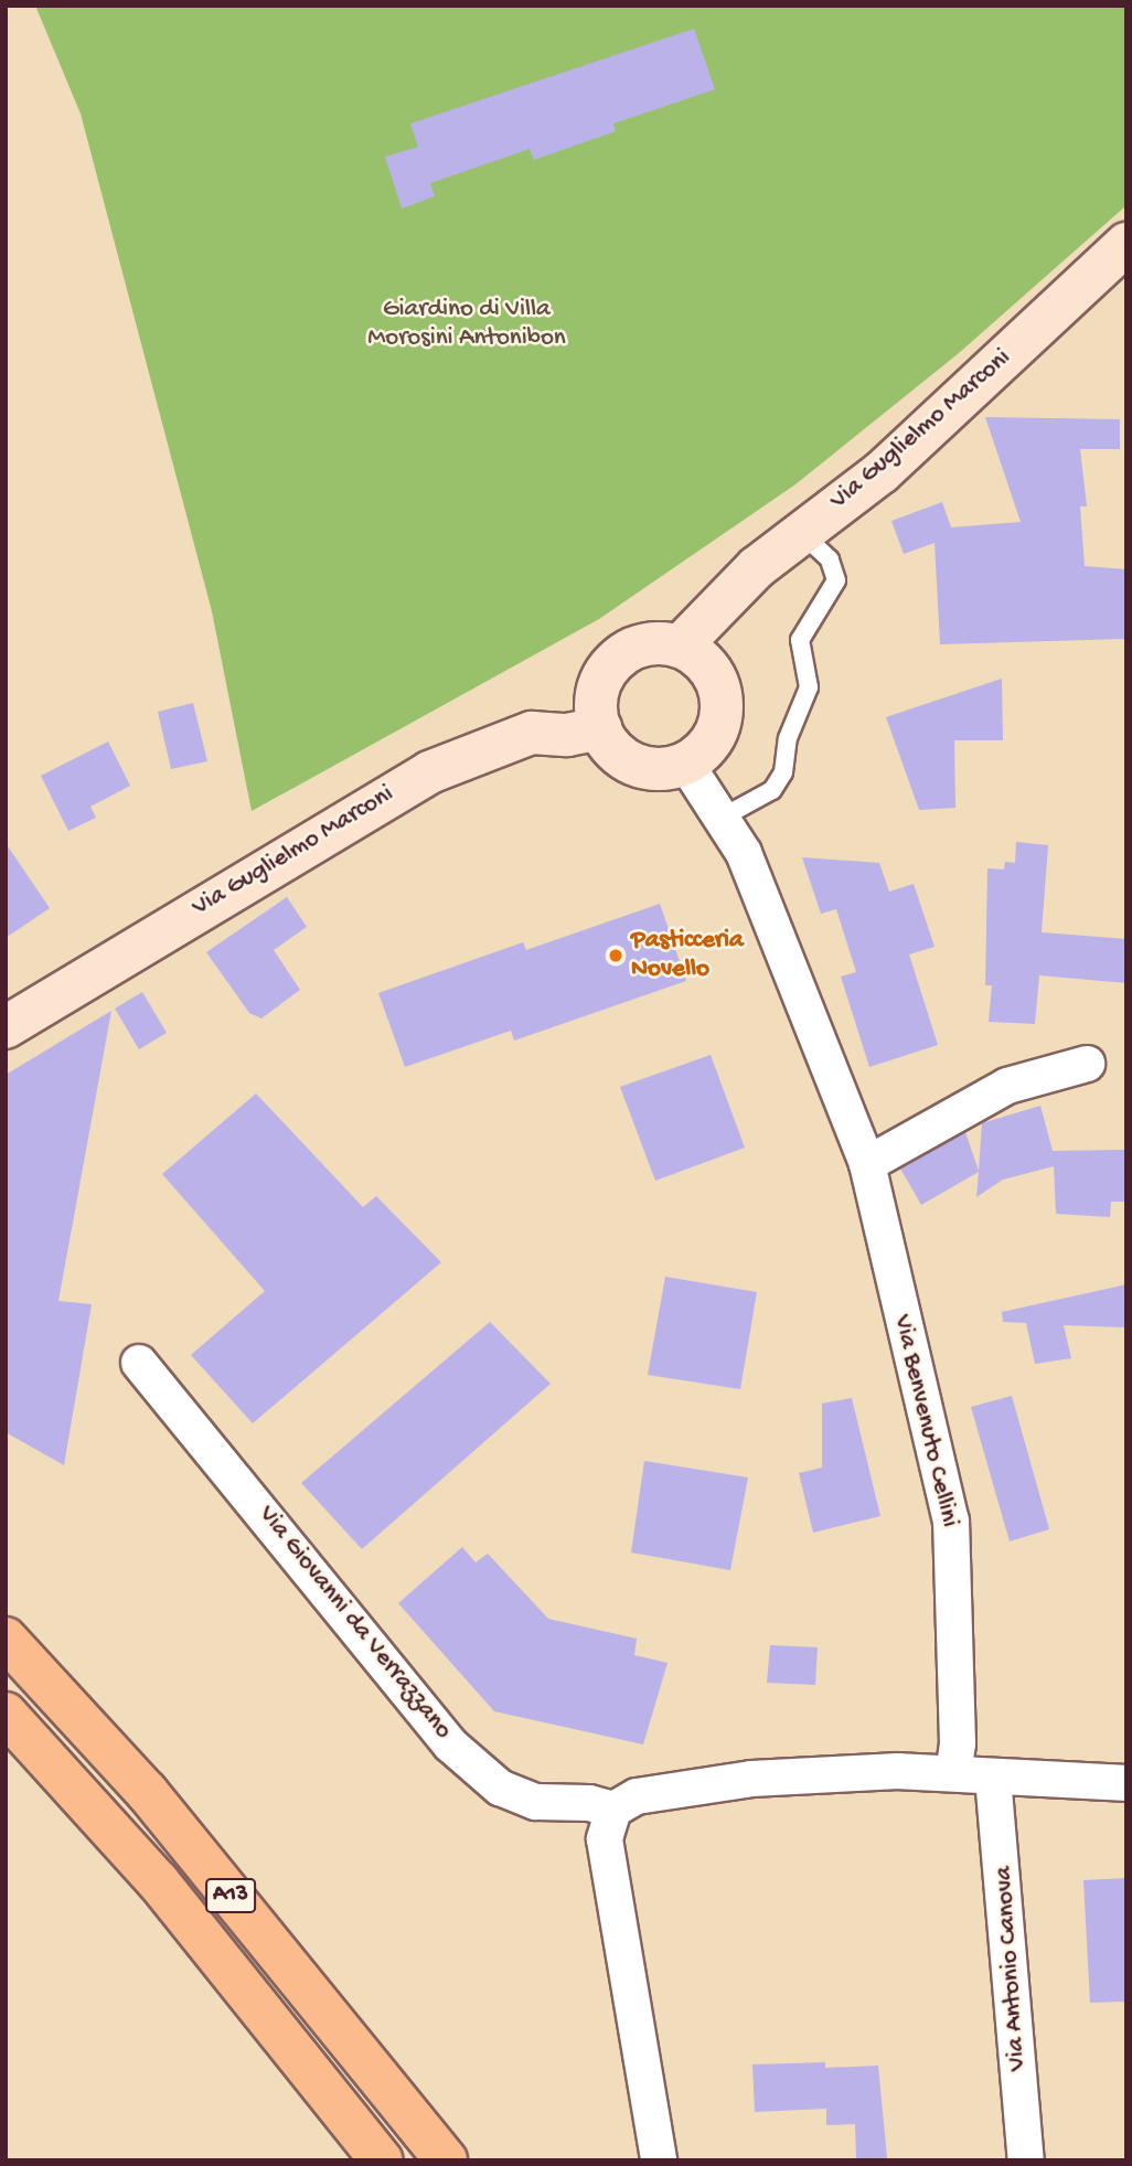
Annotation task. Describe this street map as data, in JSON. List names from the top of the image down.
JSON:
{
  "streets": {
    "highway": ["A13"],
    "street": [
      "Via Guglielmo Marconi",
      "Via Benvenuto Cellini",
      "Via Giovanni da Verrazzano",
      "Via Antonio Canova"
    ]
  },
  "crossings": [
    ["Via Guglielmo Marconi", "Via Benvenuto Cellini"]
  ],
  "parks": ["Giardino di Villa Morosini Antonibon"],
  "places": ["Pasticceria Novello"]
}
